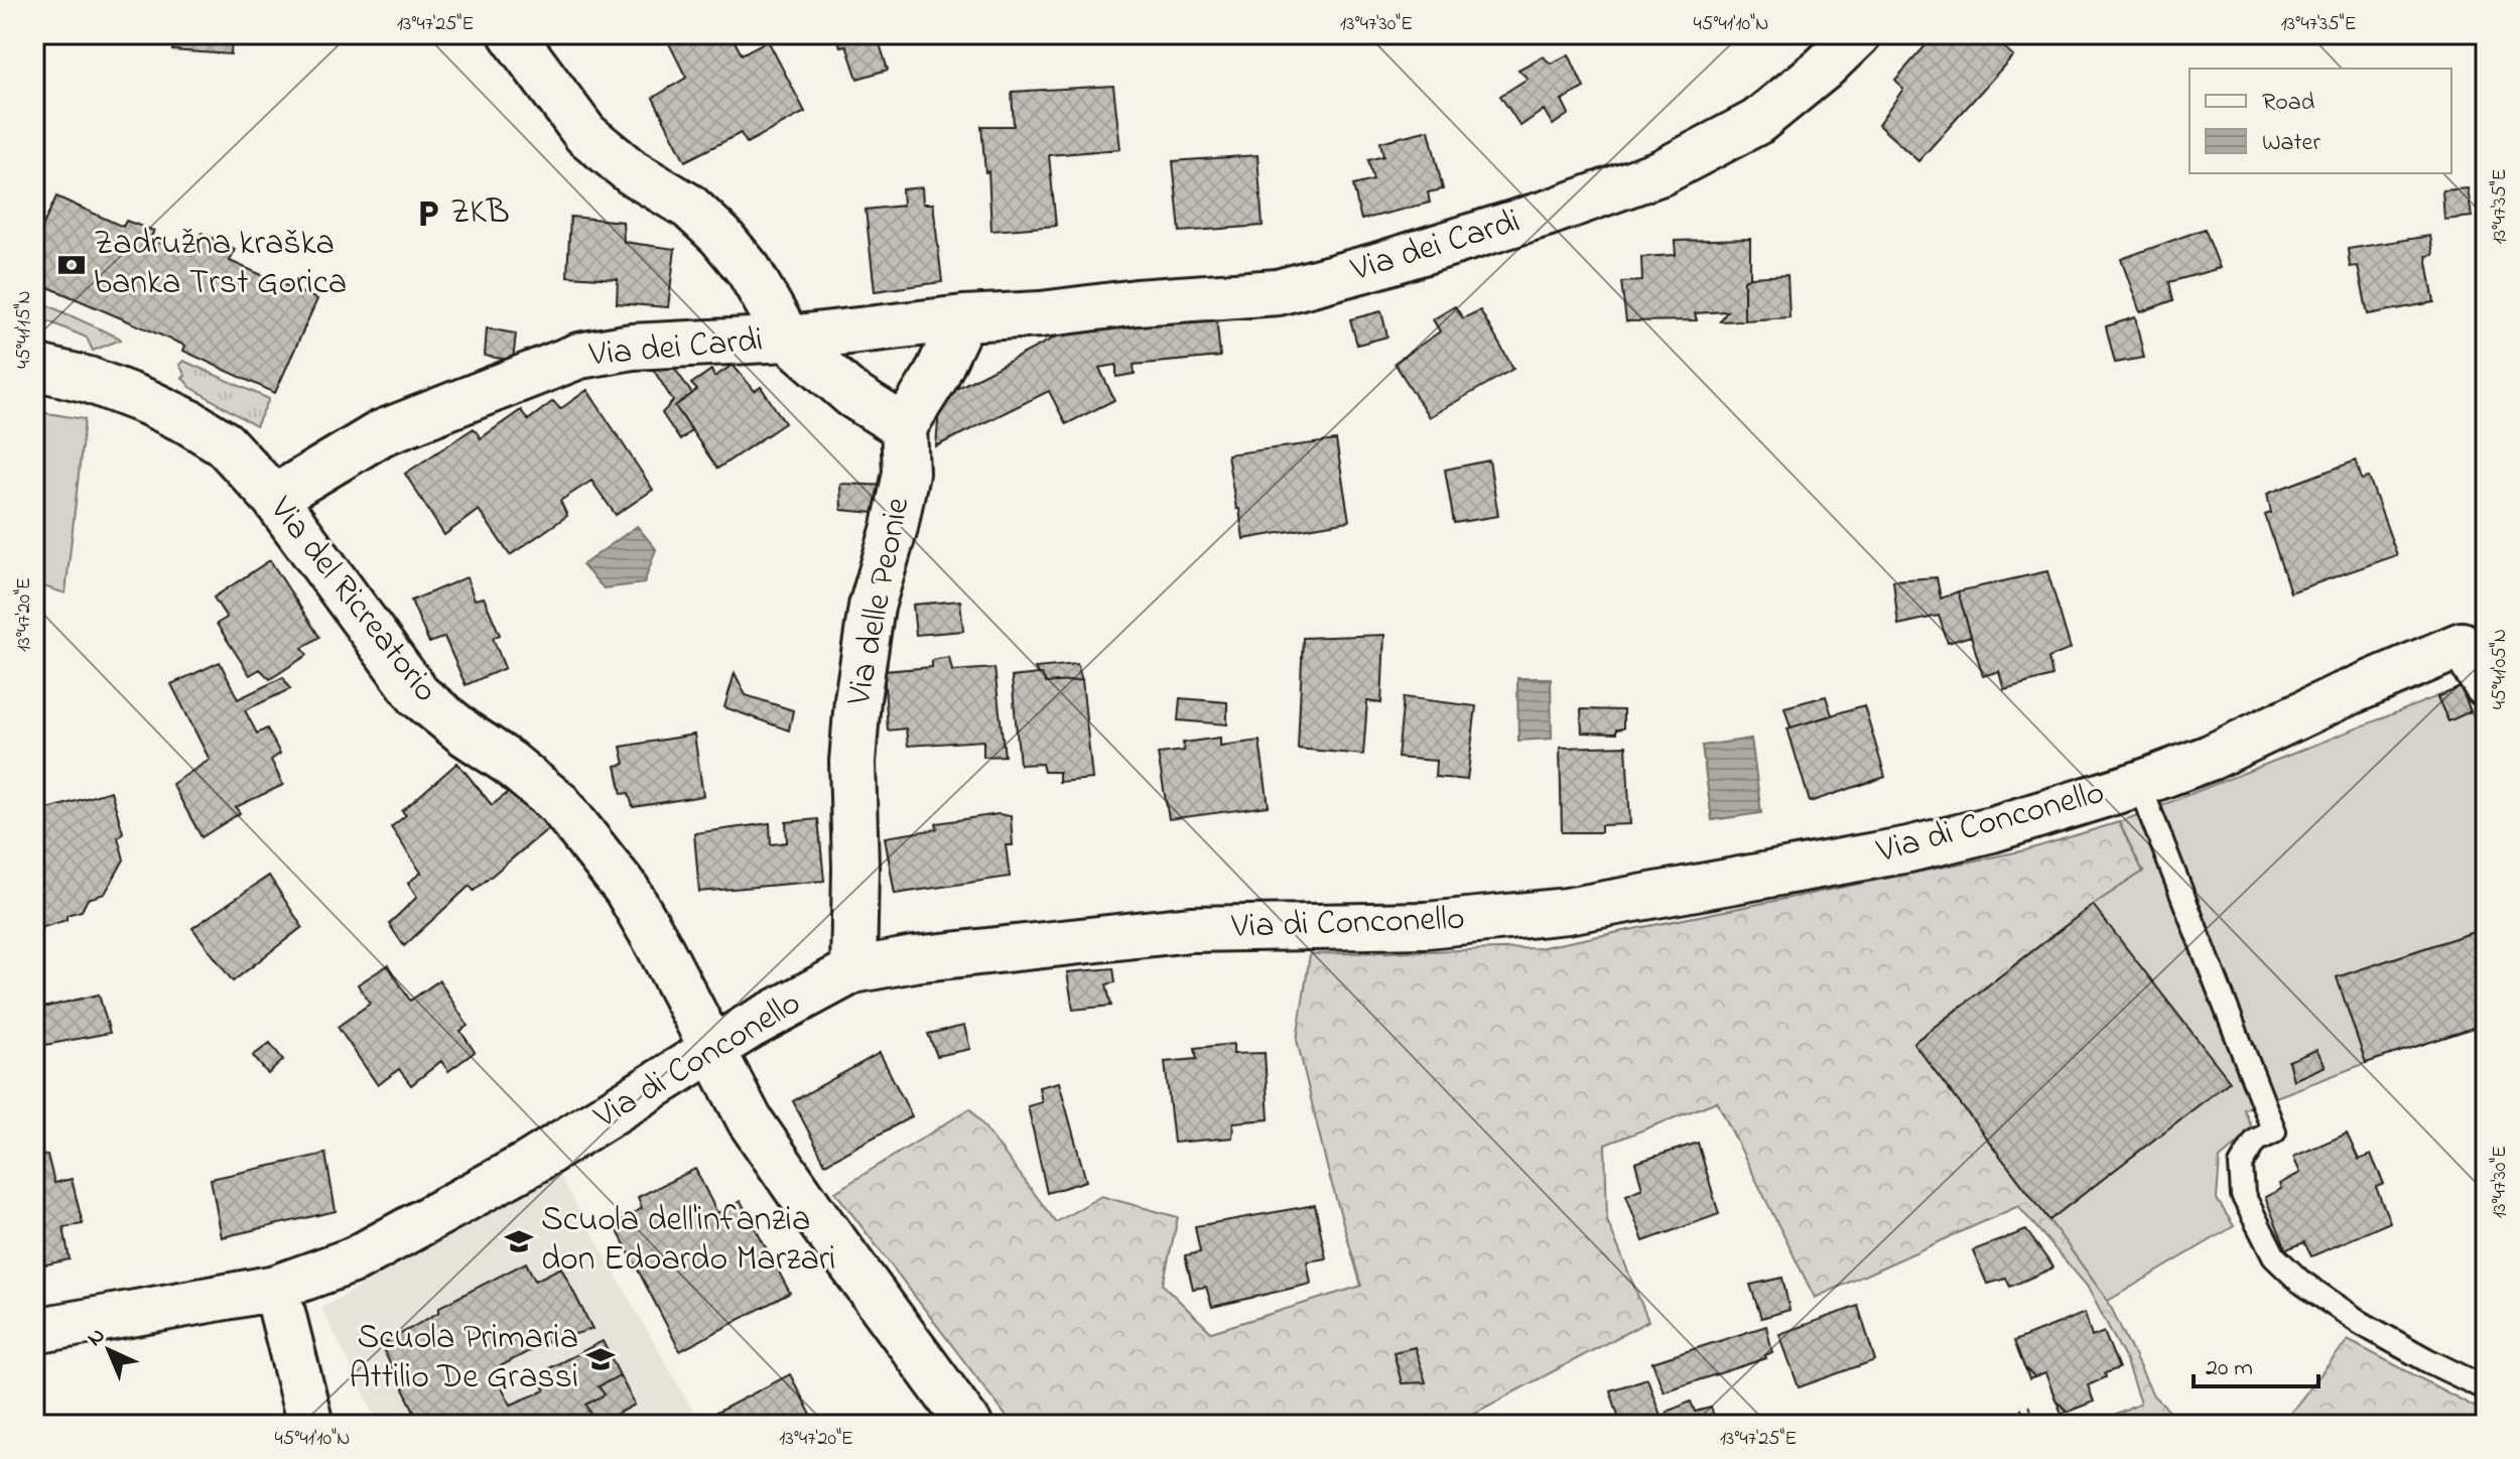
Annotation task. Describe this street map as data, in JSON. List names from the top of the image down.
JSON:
{
  "streets": {
    "street": [
      "Via dei Cardi",
      "Via del Ricreatorio",
      "Via delle Peonie",
      "Via di Conconello"
    ]
  },
  "crossings": [
    ["Via dei Cardi", "Via del Ricreatorio"],
    ["Via del Ricreatorio", "Via di Conconello"],
    ["Via delle Peonie", "Via di Conconello"]
  ],
  "places": {
    "parking": ["ZKB"],
    "bank": ["Zadružna kraška banka Trst Gorica"],
    "school or university": ["Scuola dell'infanzia don Edoardo Marzari", "Scuola Primaria Attilio De Grassi"]
  },
  "legend": ["Road", "Water"],
  "scale_bar": "20 m",
  "north": "top left",
  "coordinates": [
    "13°47'25\"E",
    "13°47'30\"E",
    "45°41'10\"N",
    "13°47'35\"E",
    "45°41'15\"N",
    "13°47'20\"E",
    "45°41'05\"N"
  ]
}
